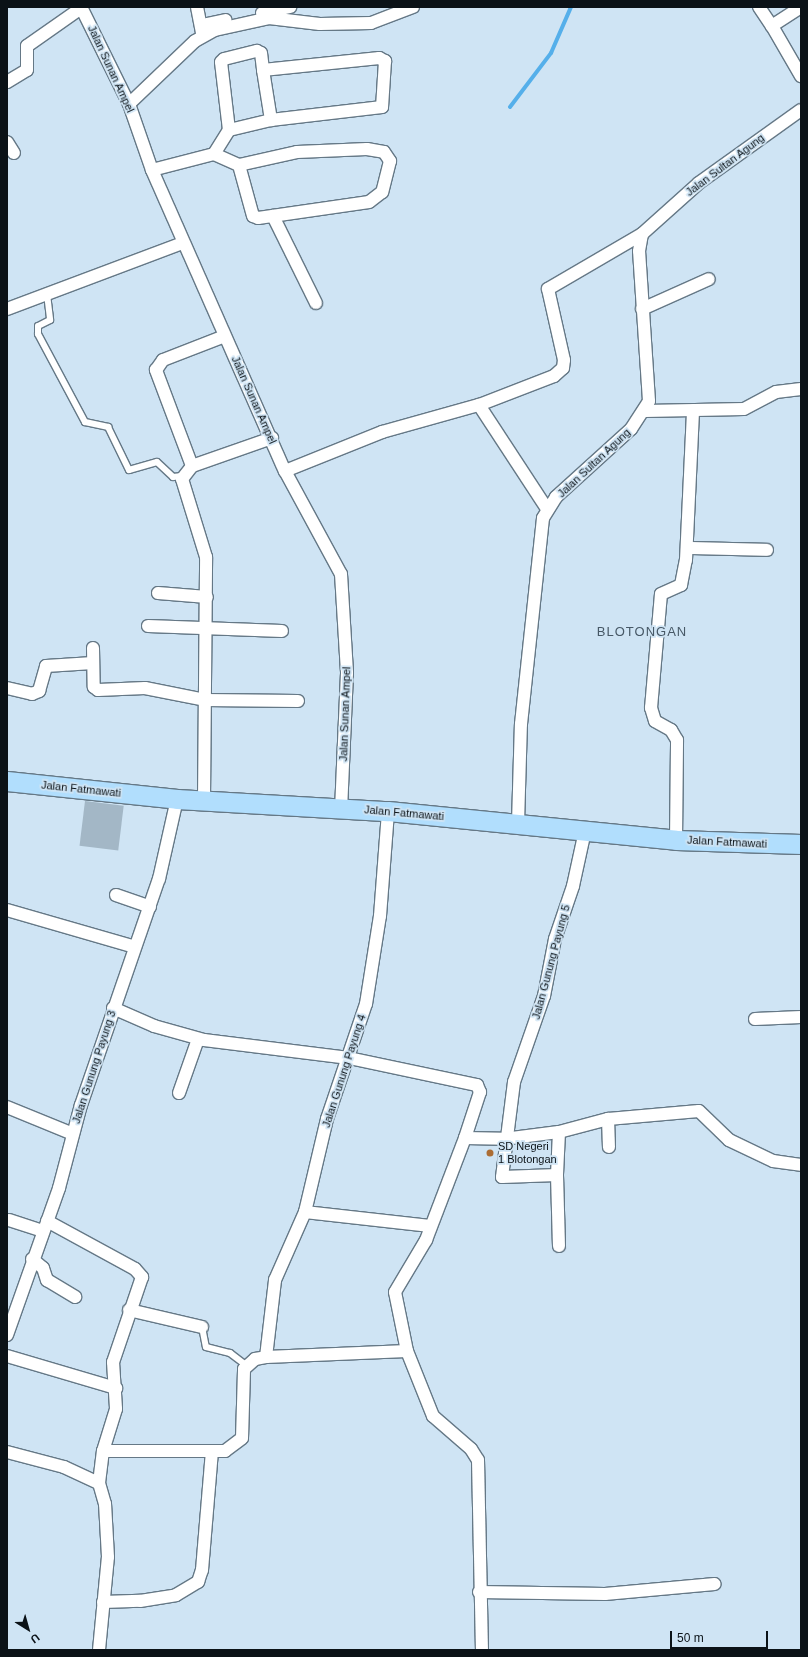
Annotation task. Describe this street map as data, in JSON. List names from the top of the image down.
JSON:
{
  "streets": {
    "main road": ["Jalan Fatmawati"],
    "street": [
      "Jalan Sunan Ampel",
      "Jalan Sultan Agung",
      "Jalan Gunung Payung 5",
      "Jalan Gunung Payung 3",
      "Jalan Gunung Payung 4"
    ]
  },
  "crossings": [
    ["Jalan Sunan Ampel", "Jalan Fatmawati"],
    ["Jalan Fatmawati", "Jalan Gunung Payung 5"],
    ["Jalan Fatmawati", "Jalan Gunung Payung 3"],
    ["Jalan Fatmawati", "Jalan Gunung Payung 4"]
  ],
  "districts": ["BLOTONGAN"],
  "places": ["SD Negeri 1 Blotongan"],
  "scale_bar": "50 m",
  "north": "bottom right"
}
